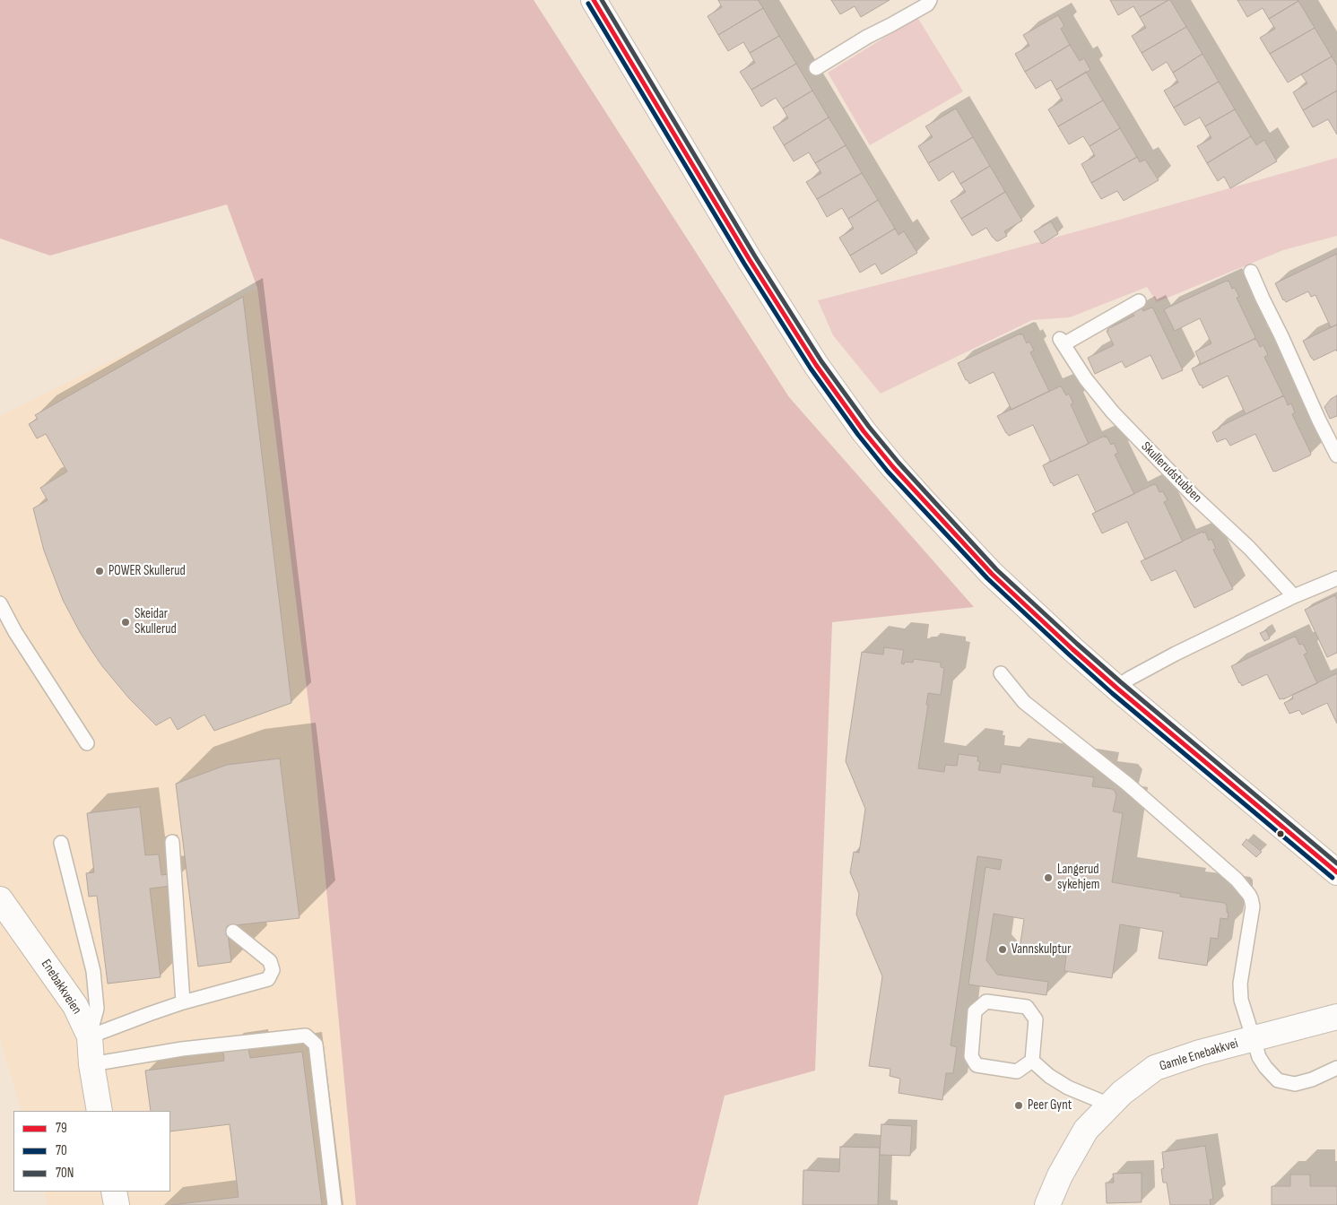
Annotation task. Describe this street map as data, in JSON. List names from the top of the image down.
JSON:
{
  "streets": {
    "main road": ["Enebakkveien", "Gamle Enebakkvei"],
    "lane": ["Skullerudstubben"]
  },
  "places": [
    "POWER Skullerud",
    "Skeidar Skullerud",
    "Langerud sykehjem",
    "Vannskulptur",
    "Peer Gynt"
  ],
  "lines": ["transit line 79", "transit line 70N", "transit line 70"],
  "legend": ["79", "70", "70N"]
}
